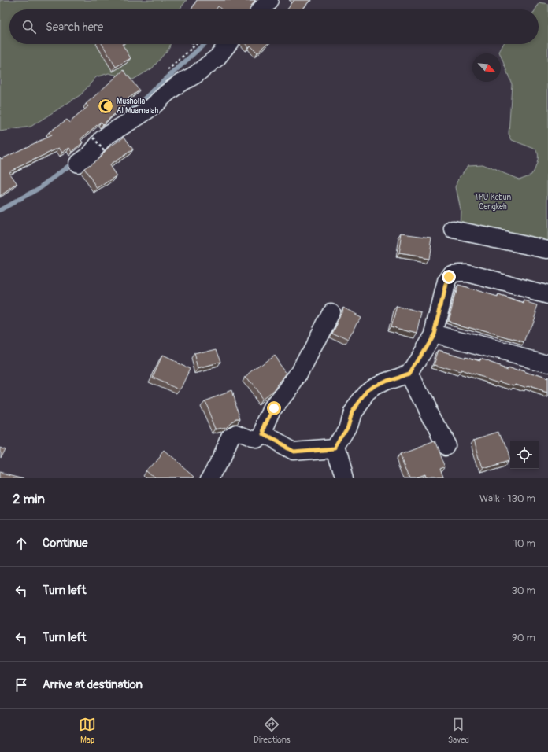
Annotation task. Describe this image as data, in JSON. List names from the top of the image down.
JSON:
{
  "parks": ["TPU Kebun Cengkeh"],
  "places": {
    "mosque": ["Musholla Al Muamalah"]
  },
  "north": "bottom right",
  "page": {
    "search": "Search here",
    "heading": ["2 min", "Walk · 130 m"],
    "list": [
      ["Continue", "10 m"],
      ["Turn left", "30 m"],
      ["Turn left", "90 m"],
      "Arrive at destination"
    ],
    "nav": ["Map", "Directions", "Saved"]
  }
}
